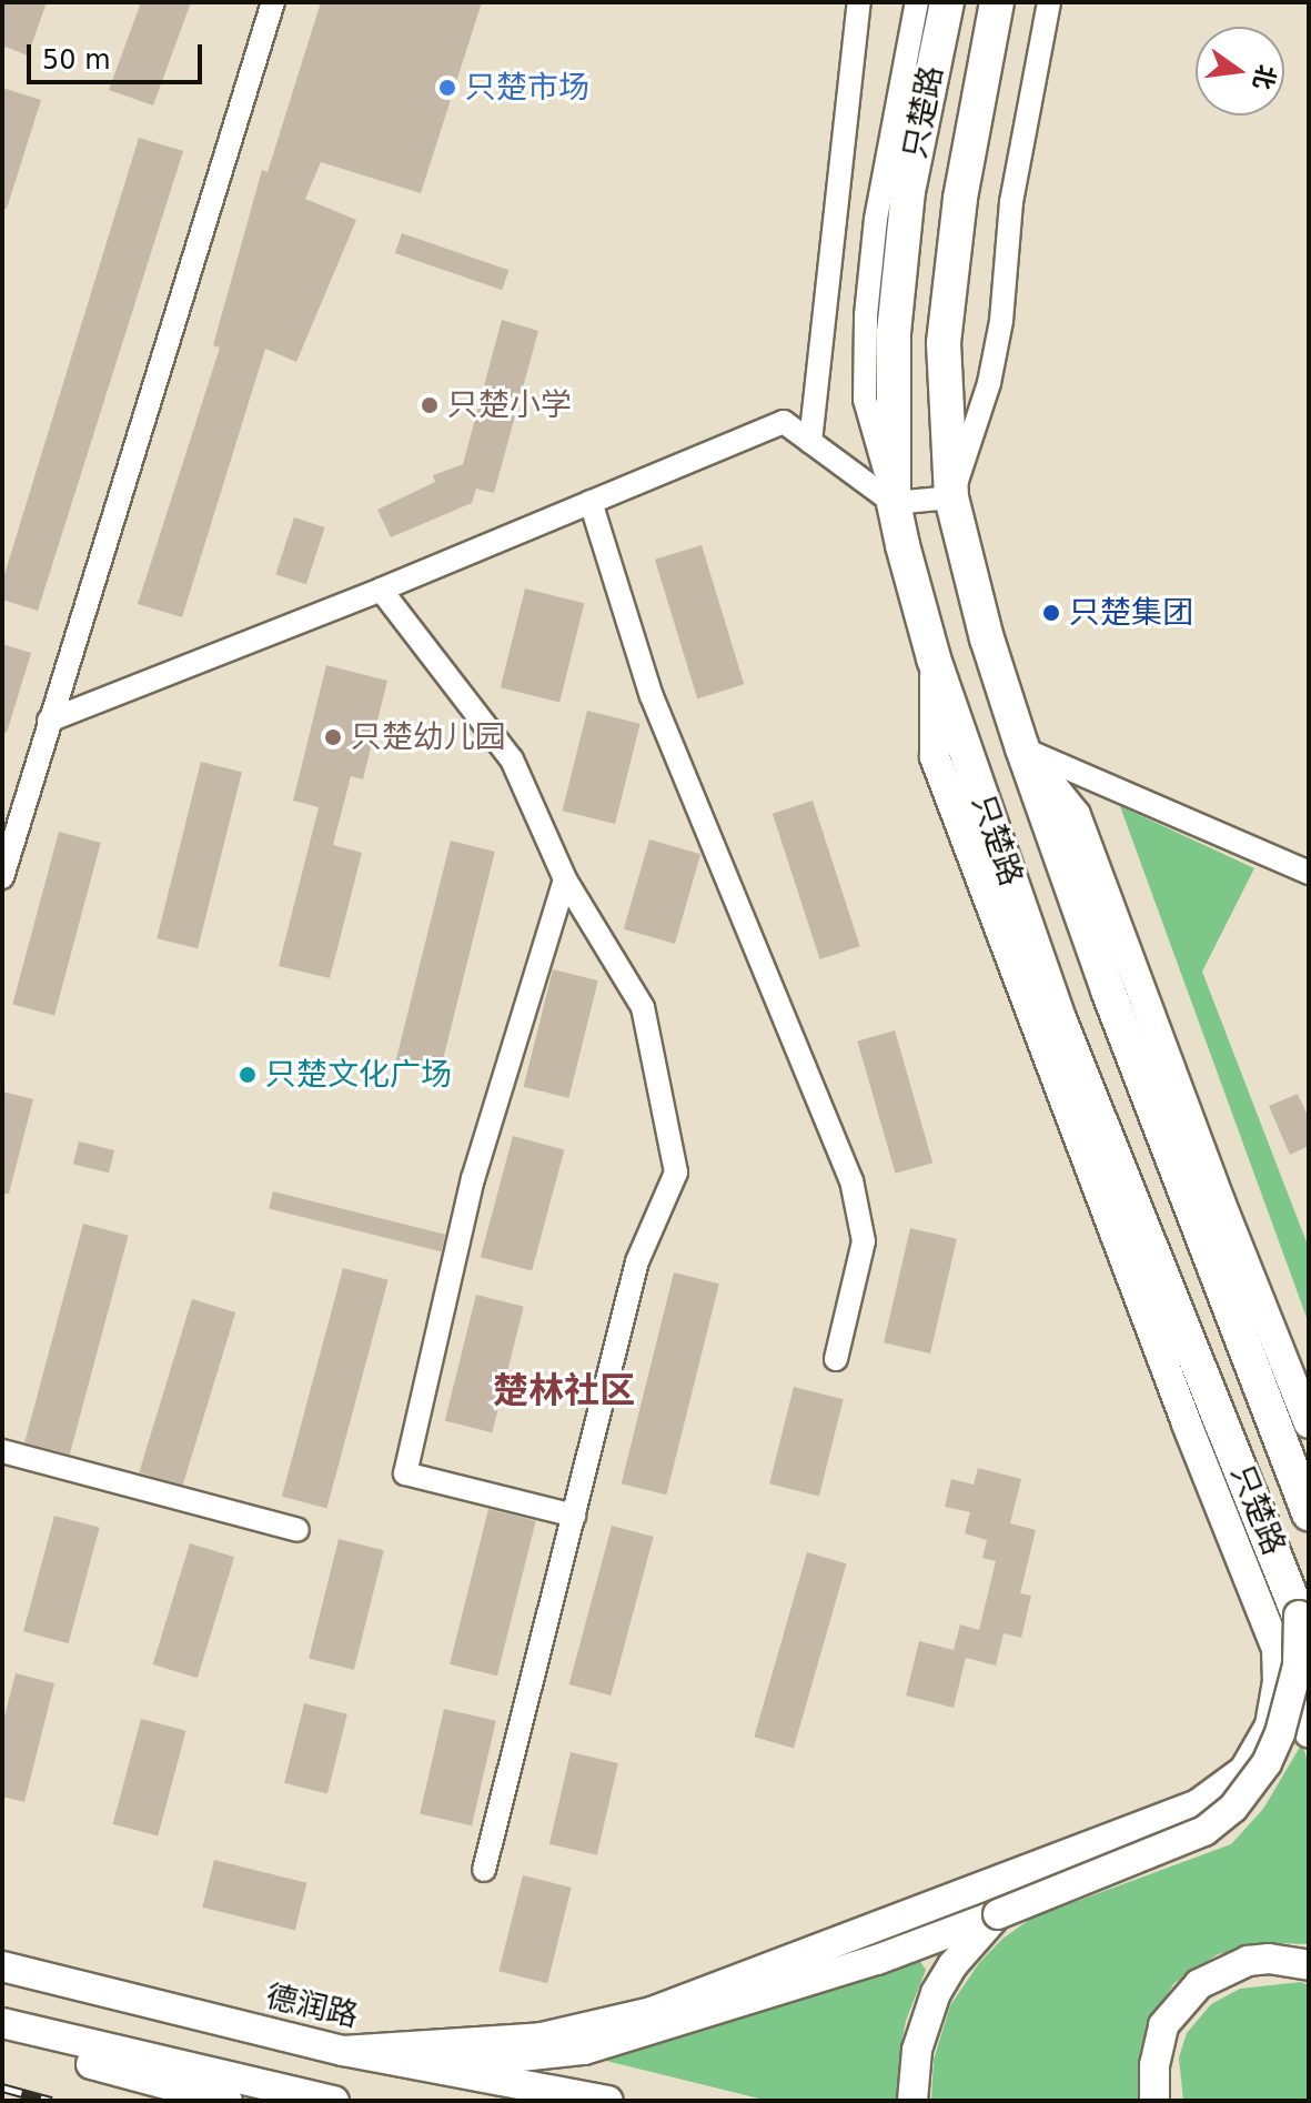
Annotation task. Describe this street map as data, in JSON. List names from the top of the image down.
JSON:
{
  "streets": {
    "highway": ["只楚路"],
    "main road": ["德润路"]
  },
  "districts": ["楚林社区"],
  "places": [
    "只楚市场",
    "只楚小学",
    "只楚集团",
    "只楚幼儿园",
    "只楚文化广场"
  ],
  "scale_bar": "50 m",
  "north": "right"
}
